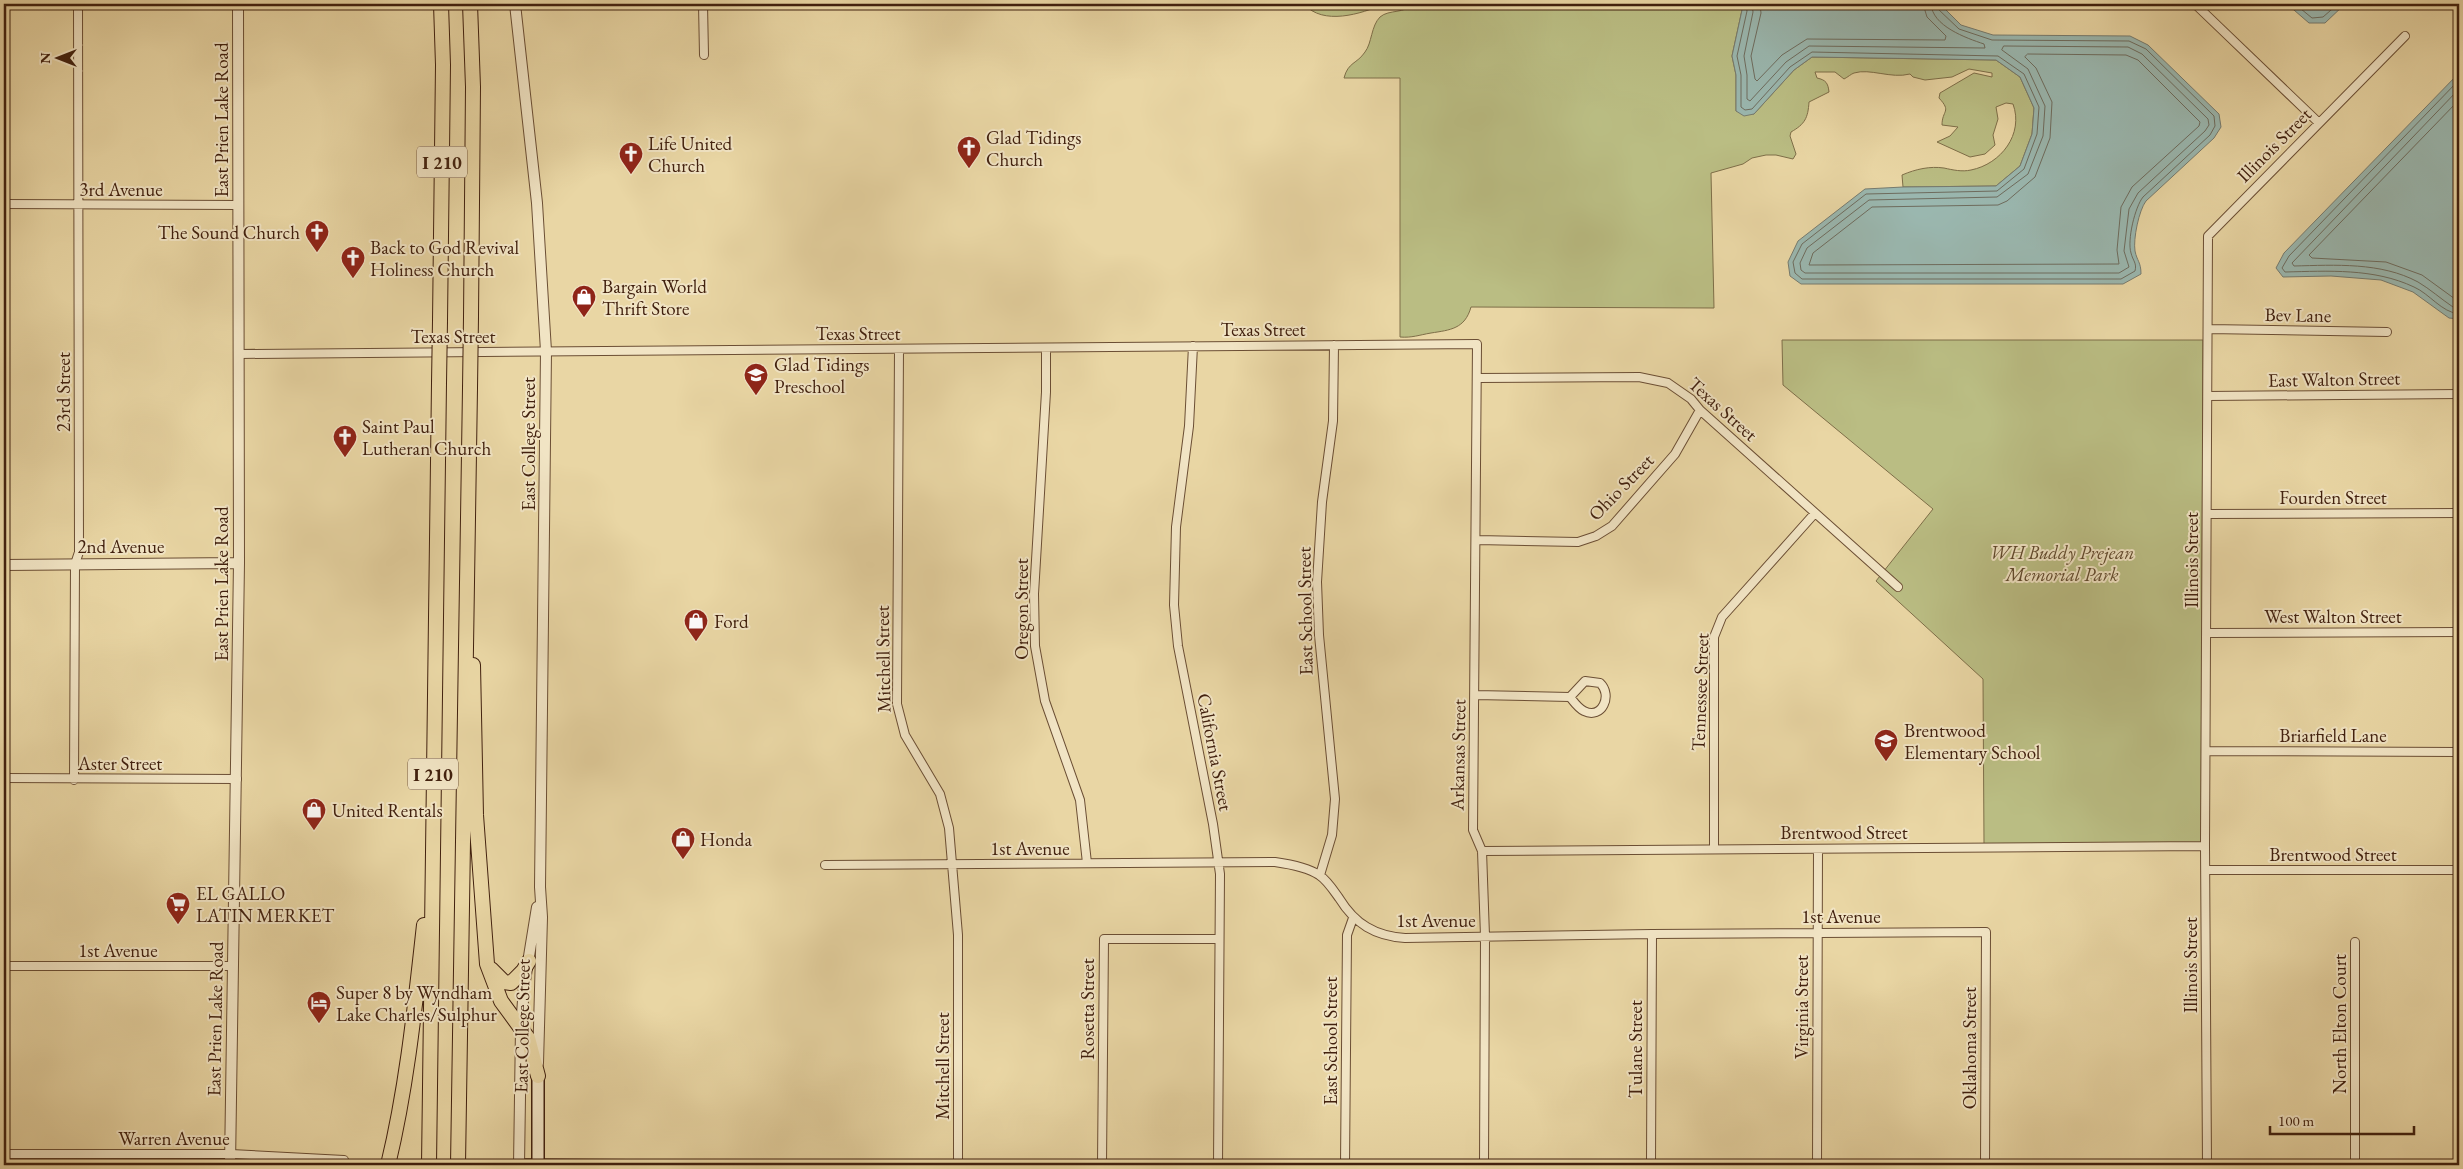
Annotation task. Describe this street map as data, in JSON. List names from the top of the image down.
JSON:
{
  "streets": {
    "highway": ["I 210"],
    "main road": ["East College Street"],
    "street": [
      "East Prien Lake Road",
      "Illinois Street",
      "3rd Avenue",
      "Bev Lane",
      "Texas Street",
      "East Walton Street",
      "23rd Street",
      "Ohio Street",
      "Fourden Street",
      "2nd Avenue",
      "Oregon Street",
      "East School Street",
      "West Walton Street",
      "Mitchell Street",
      "Tennessee Street",
      "Briarfield Lane",
      "California Street",
      "Arkansas Street",
      "Aster Street",
      "Brentwood Street",
      "1st Avenue",
      "Virginia Street",
      "Rosetta Street",
      "North Elton Court",
      "Oklahoma Street",
      "Tulane Street",
      "Warren Avenue"
    ]
  },
  "crossings": [
    ["East Prien Lake Road", "3rd Avenue"],
    ["East Prien Lake Road", "Texas Street"],
    ["East Prien Lake Road", "2nd Avenue"],
    ["East Prien Lake Road", "Aster Street"],
    ["East Prien Lake Road", "1st Avenue"],
    ["East Prien Lake Road", "Warren Avenue"],
    ["Illinois Street", "Bev Lane"],
    ["Illinois Street", "East Walton Street"],
    ["Illinois Street", "Fourden Street"],
    ["Illinois Street", "West Walton Street"],
    ["Illinois Street", "Briarfield Lane"],
    ["Illinois Street", "Brentwood Street"],
    ["3rd Avenue", "23rd Street"],
    ["Texas Street", "East College Street"],
    ["Texas Street", "Ohio Street"],
    ["Texas Street", "Oregon Street"],
    ["Texas Street", "East School Street"],
    ["Texas Street", "Mitchell Street"],
    ["Texas Street", "Tennessee Street"],
    ["Texas Street", "California Street"],
    ["Texas Street", "Arkansas Street"],
    ["23rd Street", "2nd Avenue"],
    ["23rd Street", "Aster Street"],
    ["Ohio Street", "Arkansas Street"],
    ["Oregon Street", "1st Avenue"],
    ["East School Street", "1st Avenue"],
    ["Mitchell Street", "1st Avenue"],
    ["Tennessee Street", "Brentwood Street"],
    ["California Street", "1st Avenue"],
    ["California Street", "Rosetta Street"],
    ["Arkansas Street", "Brentwood Street"],
    ["Arkansas Street", "1st Avenue"],
    ["Brentwood Street", "Virginia Street"],
    ["1st Avenue", "Virginia Street"],
    ["1st Avenue", "Oklahoma Street"],
    ["1st Avenue", "Tulane Street"]
  ],
  "parks": ["WH Buddy Prejean Memorial Park"],
  "places": {
    "church": [
      "Glad Tidings Church",
      "Life United Church",
      "The Sound Church",
      "Back to God Revival Holiness Church",
      "Saint Paul Lutheran Church"
    ],
    "shop": [
      "Bargain World Thrift Store",
      "Ford",
      "United Rentals",
      "Honda"
    ],
    "school or university": ["Glad Tidings Preschool", "Brentwood Elementary School"],
    "supermarket": ["EL GALLO LATIN MERKET"],
    "hotel": ["Super 8 by Wyndham Lake Charles/Sulphur"]
  },
  "scale_bar": "100 m",
  "north": "left"
}
